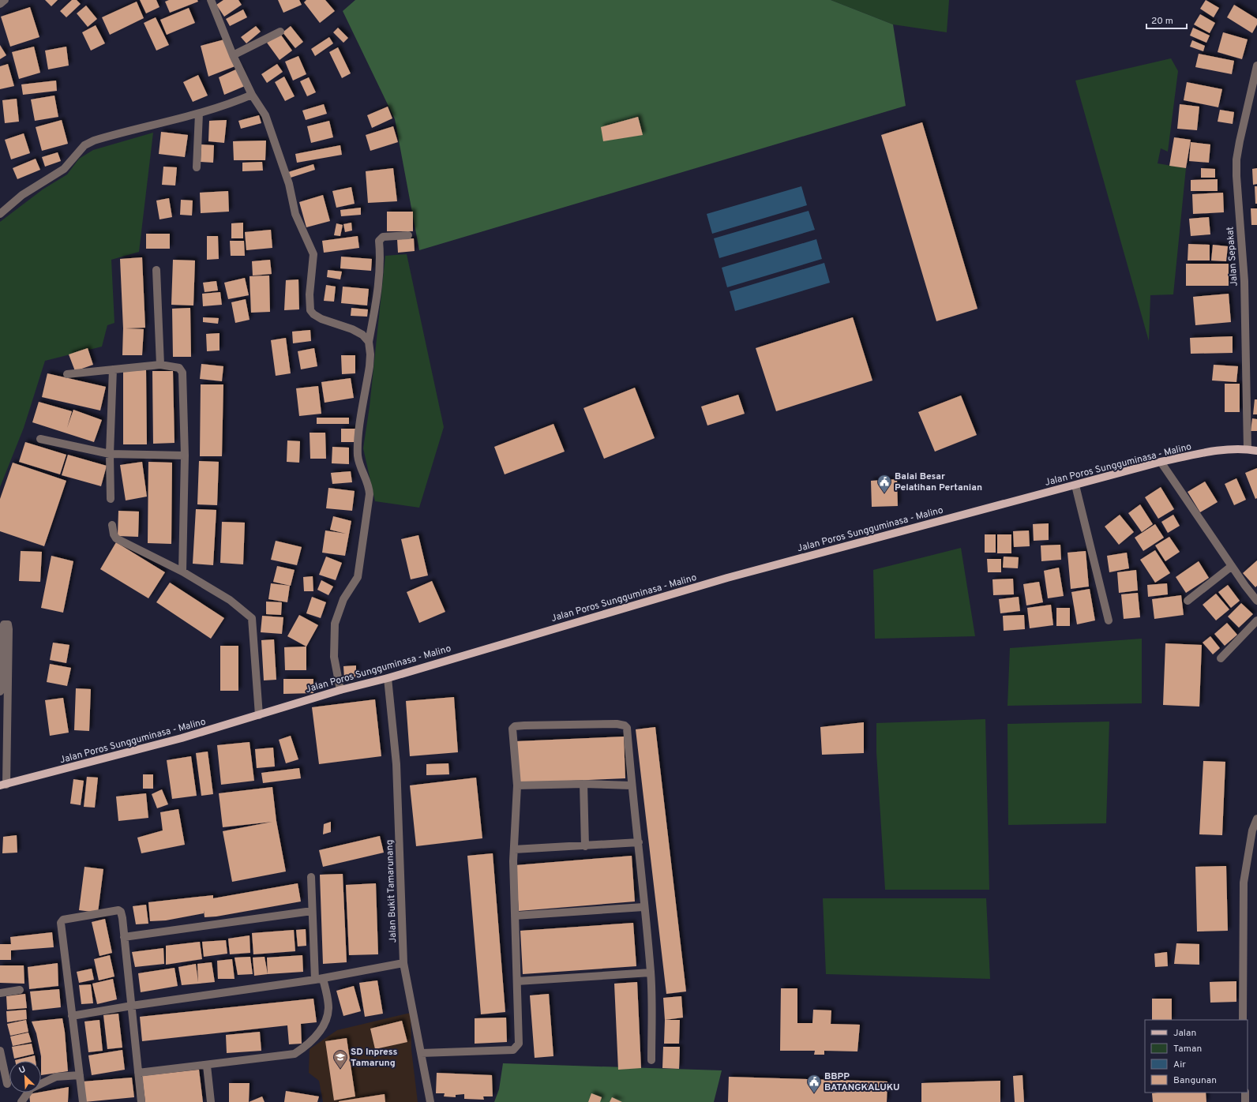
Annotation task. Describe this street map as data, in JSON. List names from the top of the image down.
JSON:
{
  "streets": {
    "main road": ["Jalan Poros Sungguminasa - Malino"],
    "street": ["Jalan Sepakat", "Jalan Bukit Tamarunang"]
  },
  "crossings": [
    ["Jalan Sepakat", "Jalan Poros Sungguminasa - Malino"],
    ["Jalan Poros Sungguminasa - Malino", "Jalan Bukit Tamarunang"]
  ],
  "places": {
    "public building": ["Balai Besar Pelatihan Pertanian", "BBPP BATANGKALUKU"],
    "school or university": ["SD Inpress Tamarung"]
  },
  "legend": [
    "Jalan",
    "Taman",
    "Air",
    "Bangunan"
  ],
  "scale_bar": "20 m",
  "north": "top left"
}
